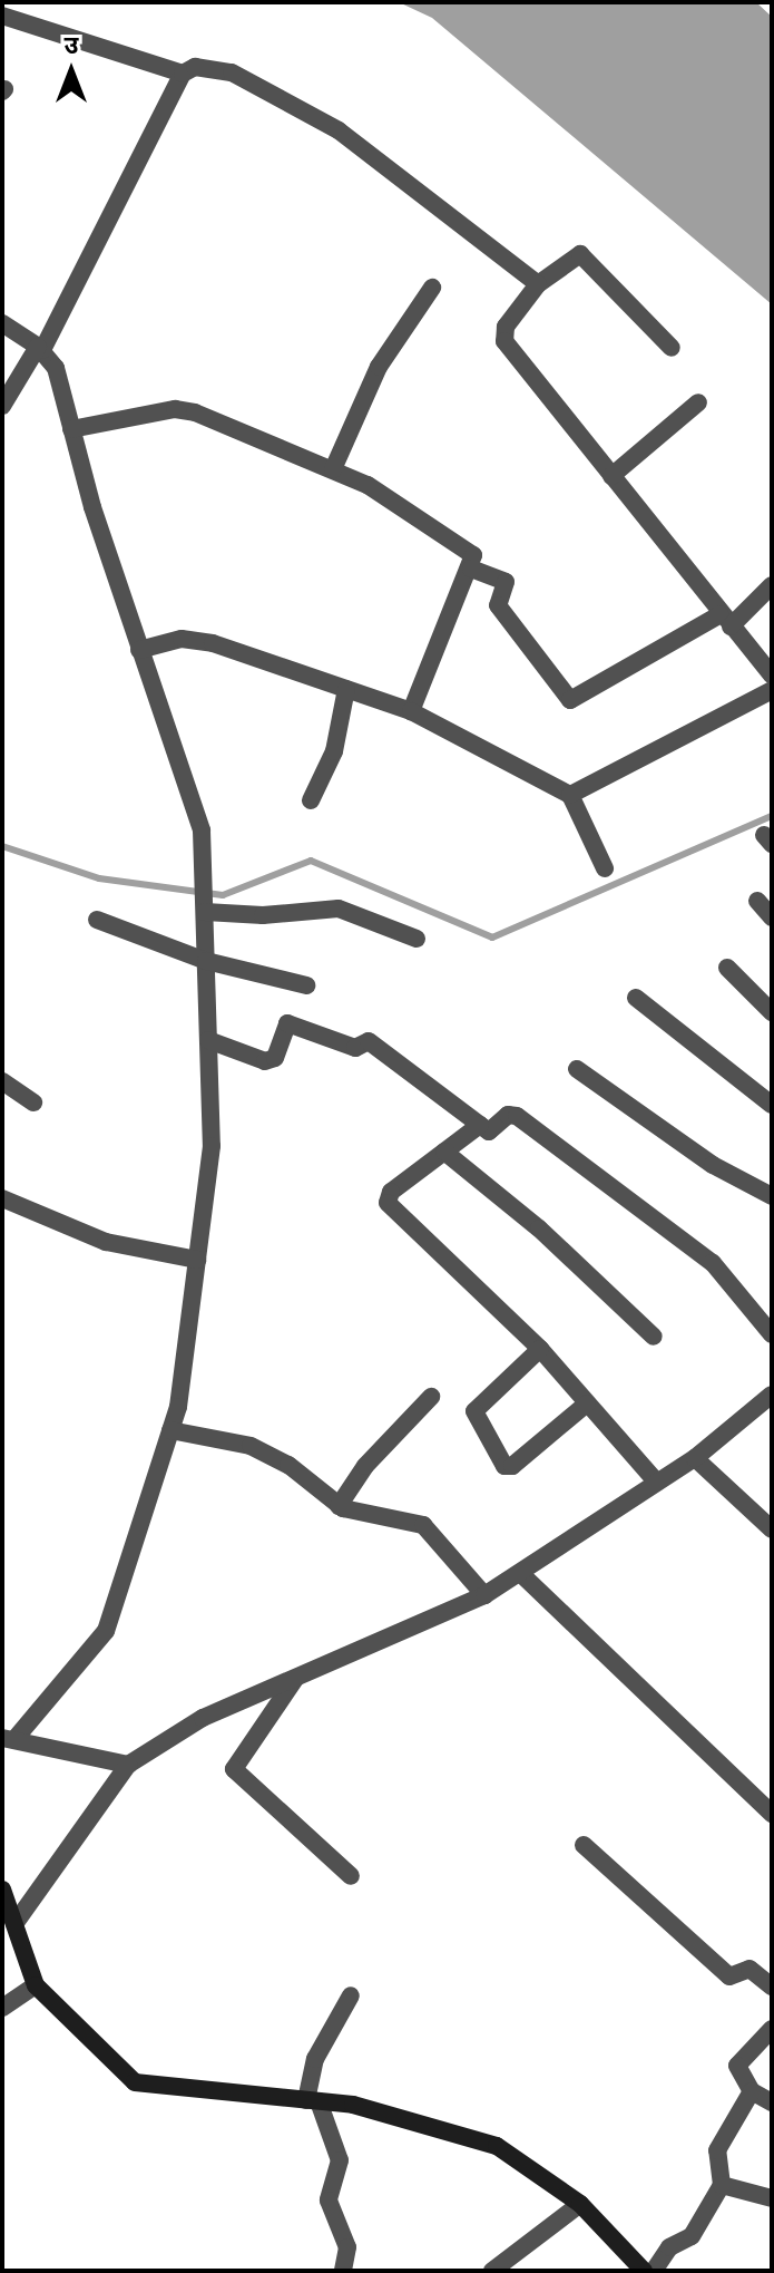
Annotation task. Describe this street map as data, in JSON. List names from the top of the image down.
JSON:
{
  "north": "top"
}
